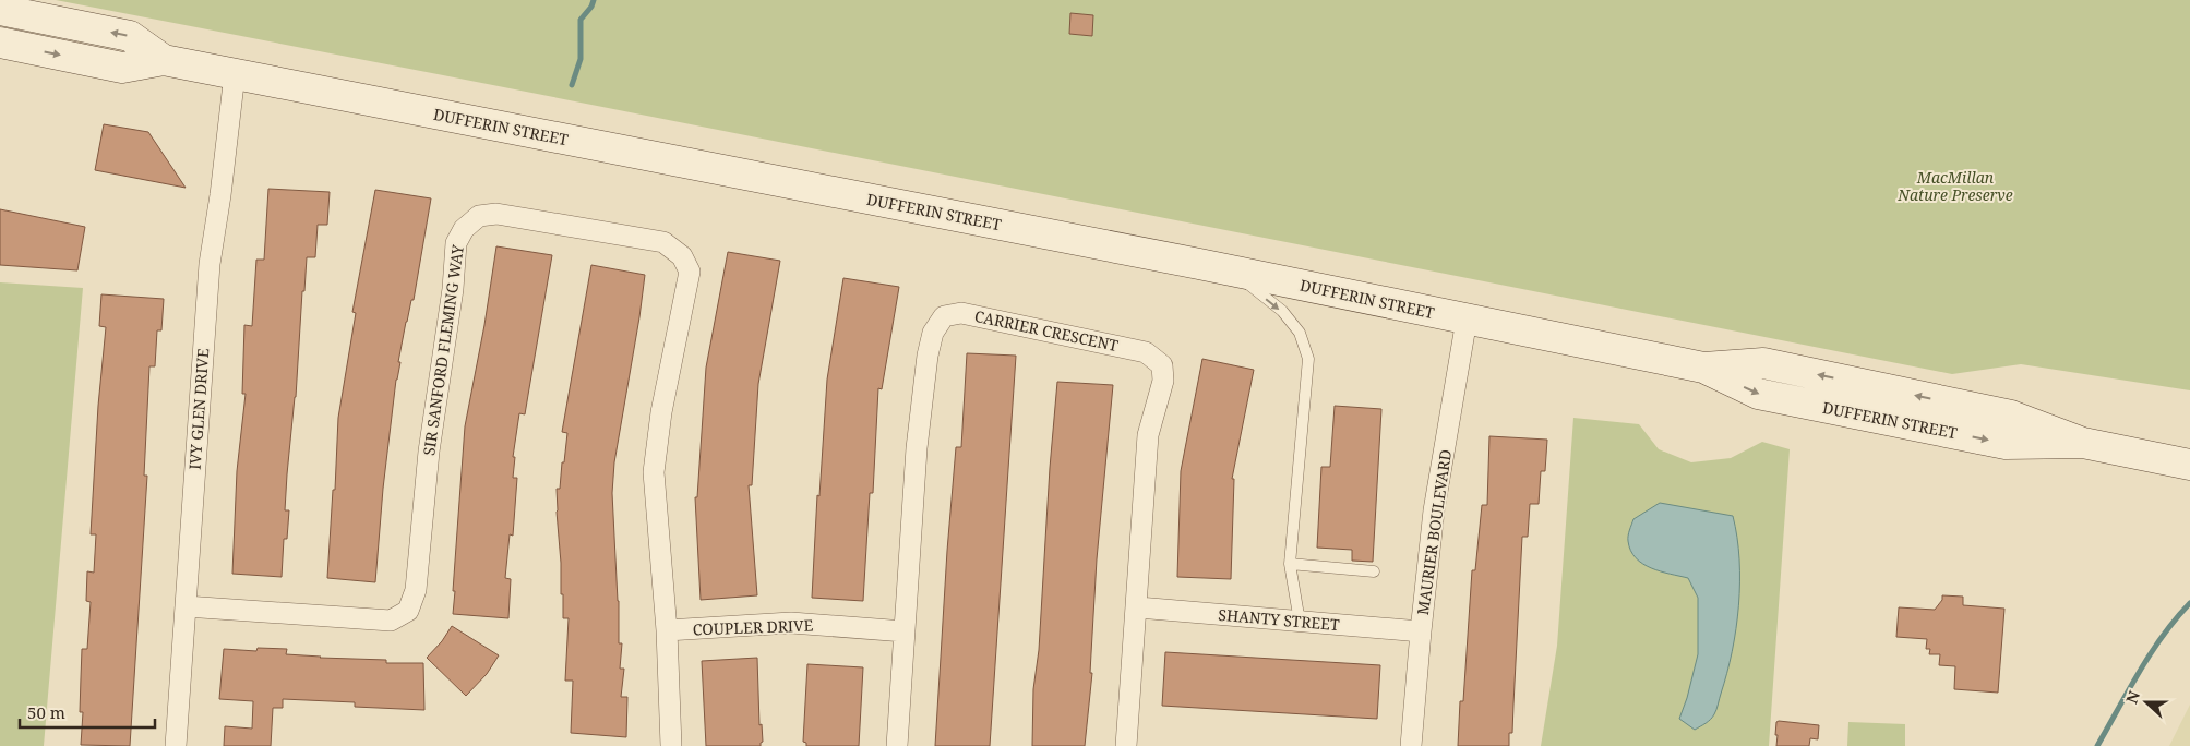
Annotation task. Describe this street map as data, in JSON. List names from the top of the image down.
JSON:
{
  "streets": {
    "main road": ["DUFFERIN STREET"],
    "street": [
      "CARRIER CRESCENT",
      "SIR SANFORD FLEMING WAY",
      "IVY GLEN DRIVE",
      "MAURIER BOULEVARD",
      "SHANTY STREET",
      "COUPLER DRIVE"
    ]
  },
  "crossings": [
    ["DUFFERIN STREET", "IVY GLEN DRIVE"],
    ["DUFFERIN STREET", "MAURIER BOULEVARD"],
    ["CARRIER CRESCENT", "SHANTY STREET"],
    ["CARRIER CRESCENT", "COUPLER DRIVE"],
    ["SIR SANFORD FLEMING WAY", "IVY GLEN DRIVE"],
    ["SIR SANFORD FLEMING WAY", "COUPLER DRIVE"],
    ["MAURIER BOULEVARD", "SHANTY STREET"]
  ],
  "parks": ["MacMillan Nature Preserve"],
  "scale_bar": "50 m",
  "north": "left"
}
